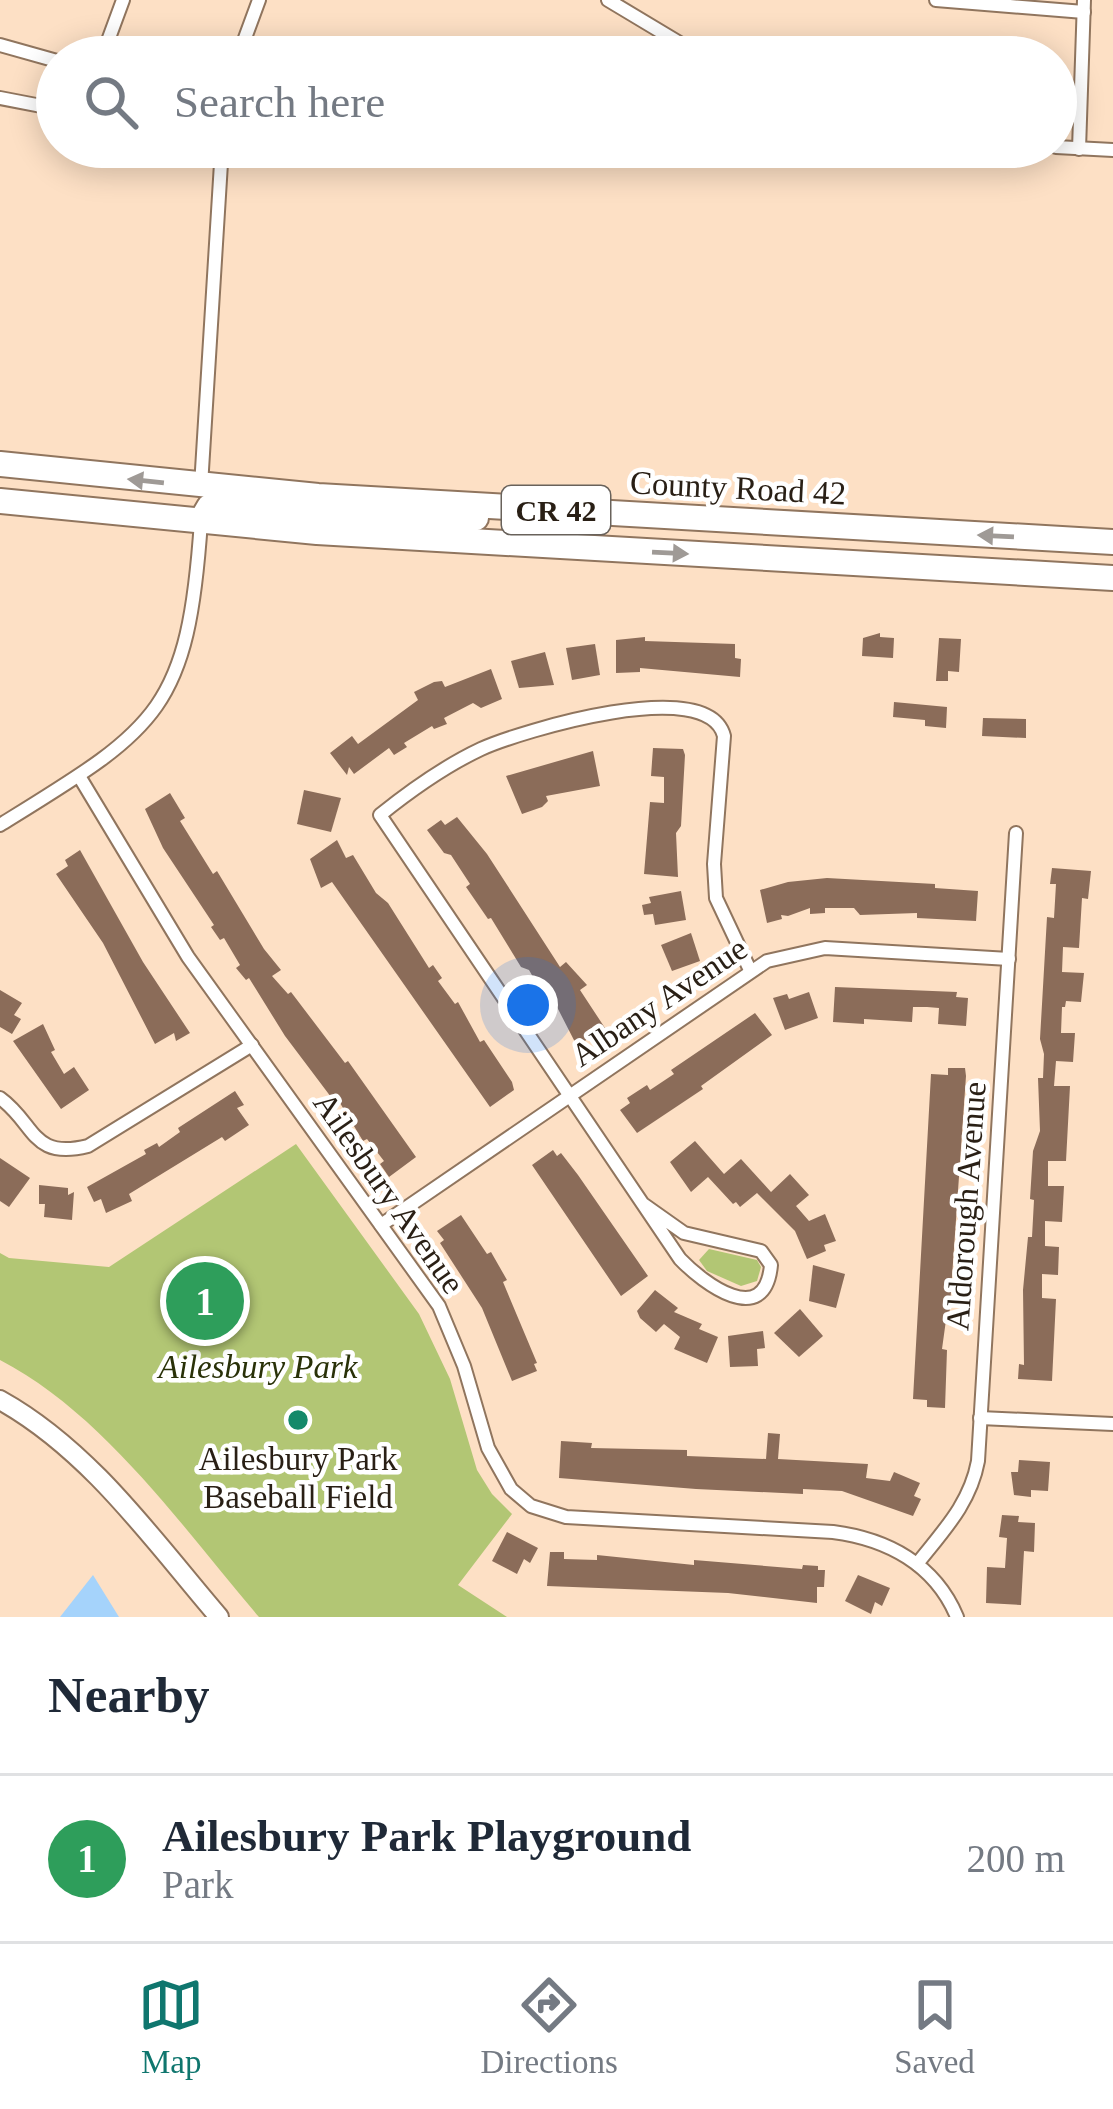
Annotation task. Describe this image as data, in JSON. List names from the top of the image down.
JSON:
{
  "streets": {
    "highway": ["County Road 42", "CR 42"],
    "street": ["Albany Avenue", "Ailesbury Avenue", "Aldorough Avenue"]
  },
  "crossings": [
    ["Albany Avenue", "Ailesbury Avenue"],
    ["Albany Avenue", "Aldorough Avenue"],
    ["Ailesbury Avenue", "Aldorough Avenue"]
  ],
  "parks": ["Ailesbury Park"],
  "places": ["Ailesbury Park Baseball Field"],
  "page": {
    "search": "Search here",
    "pins": "1",
    "heading": "Nearby",
    "list": [
      {
        "mark": "1",
        "name": "Ailesbury Park Playground",
        "note": "Park",
        "value": "200 m"
      }
    ],
    "nav": ["Map", "Directions", "Saved"]
  }
}
